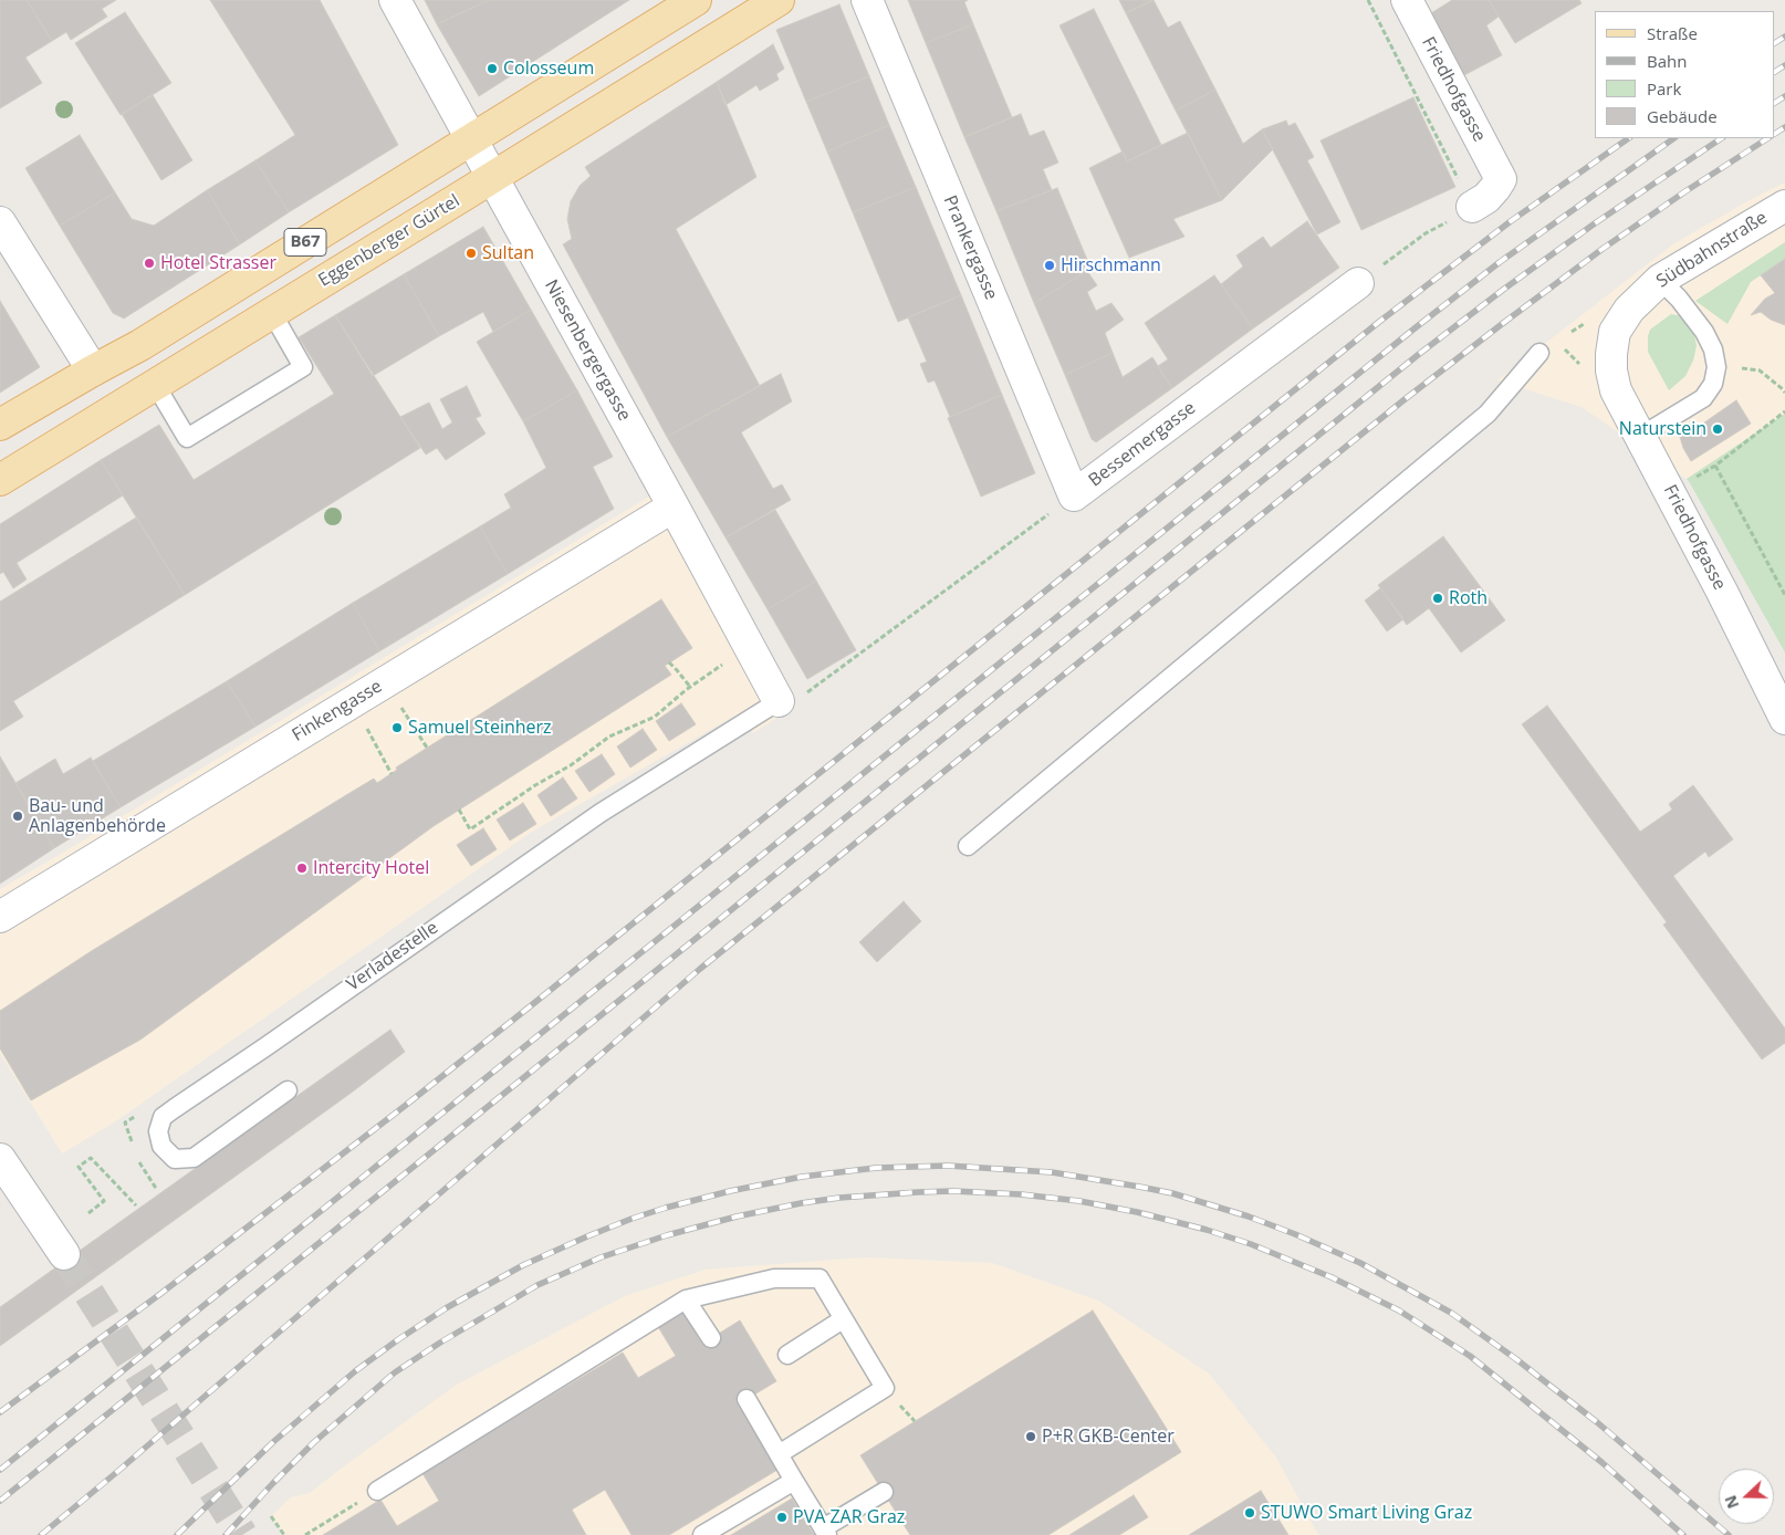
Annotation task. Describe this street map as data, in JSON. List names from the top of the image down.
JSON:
{
  "streets": {
    "main road": ["Eggenberger Gürtel", "B67"],
    "street": [
      "Friedhofgasse",
      "Prankergasse",
      "Südbahnstraße",
      "Niesenbergergasse",
      "Bessemergasse",
      "Finkengasse"
    ],
    "lane": ["Verladestelle"]
  },
  "crossings": [
    ["Friedhofgasse", "Südbahnstraße"],
    ["Eggenberger Gürtel", "Niesenbergergasse"],
    ["B67", "Niesenbergergasse"],
    ["Prankergasse", "Bessemergasse"],
    ["Niesenbergergasse", "Bessemergasse"],
    ["Niesenbergergasse", "Finkengasse"],
    ["Niesenbergergasse", "Verladestelle"],
    ["Bessemergasse", "Verladestelle"]
  ],
  "places": [
    "Colosseum",
    "Sultan",
    "Hotel Strasser",
    "Hirschmann",
    "Naturstein",
    "Roth",
    "Samuel Steinherz",
    "Bau- und Anlagenbehörde",
    "Intercity Hotel",
    "P+R GKB-Center",
    "STUWO Smart Living Graz",
    "PVA ZAR Graz"
  ],
  "legend": [
    "Straße",
    "Bahn",
    "Park",
    "Gebäude"
  ],
  "north": "left"
}
